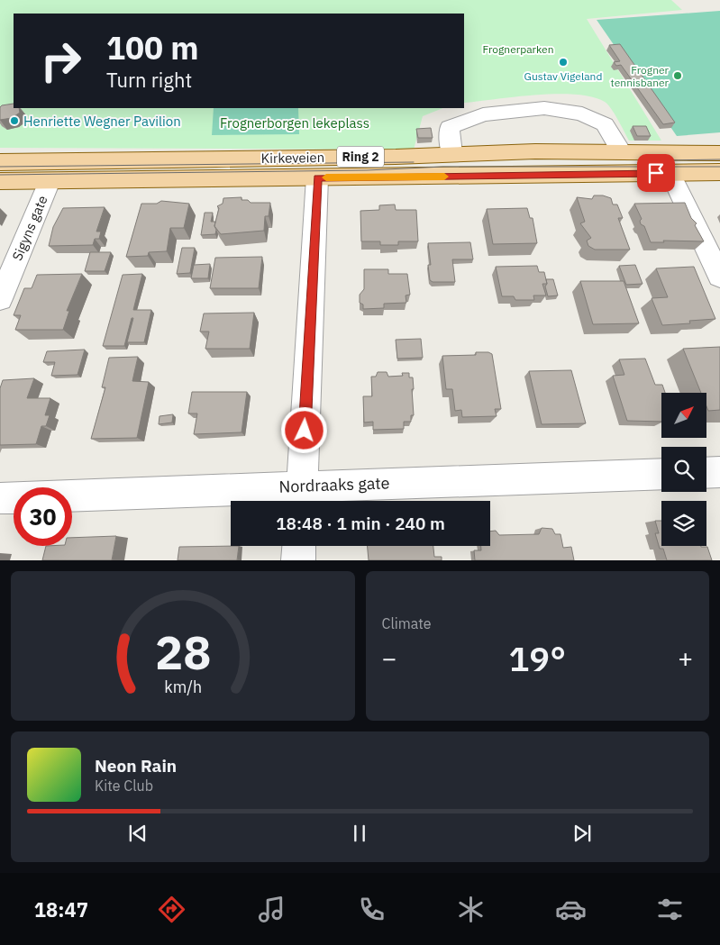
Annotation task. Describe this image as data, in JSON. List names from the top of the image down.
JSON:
{
  "streets": {
    "main road": ["Ring 2", "Kirkeveien"],
    "street": ["Sigyns gate", "Nordraaks gate"]
  },
  "crossings": [
    ["Ring 2", "Sigyns gate"]
  ],
  "parks": ["Frognerparken", "Frognerborgen lekeplass"],
  "places": ["Gustav Vigeland", "Frogner tennisbaner", "Henriette Wegner Pavilion"],
  "north": "top right",
  "page": {
    "turn": ["100 m", "Turn right"],
    "limit": "30",
    "trip": "18:48 · 1 min · 240 m",
    "tile": "Climate",
    "heat": ["−", "19°", "+"],
    "song": ["Neon Rain", "Kite Club"],
    "tabs": "18:47",
    "gauge": ["28", "km/h"]
  }
}
